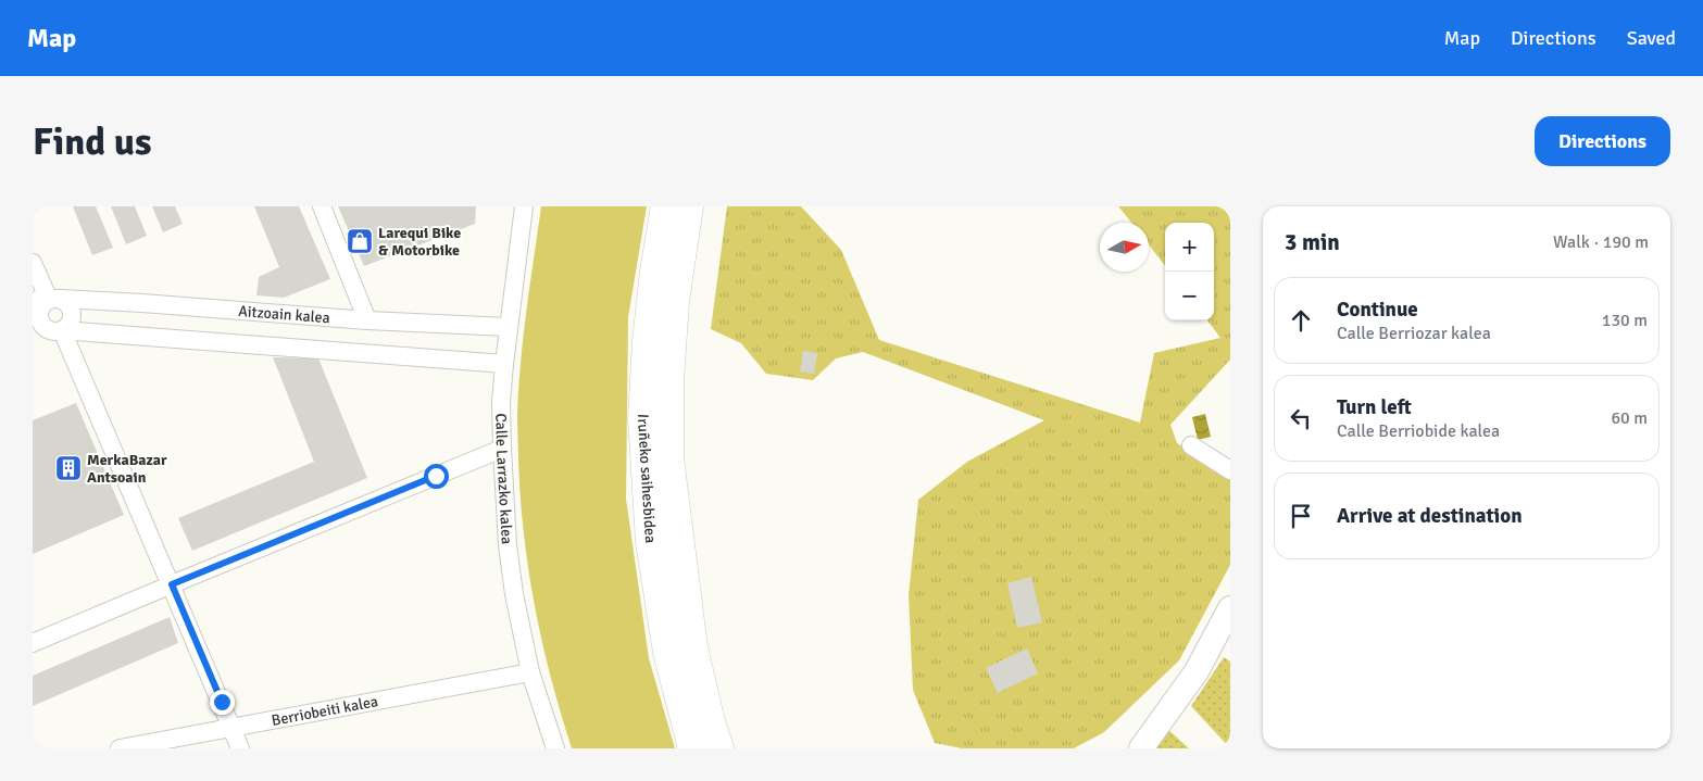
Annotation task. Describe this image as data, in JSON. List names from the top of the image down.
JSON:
{
  "streets": {
    "highway": ["Iruñeko saihesbidea"],
    "street": ["Aitzoain kalea", "Calle Larrazko kalea", "Berriobeiti kalea"]
  },
  "crossings": [
    ["Aitzoain kalea", "Calle Larrazko kalea"],
    ["Calle Larrazko kalea", "Berriobeiti kalea"]
  ],
  "places": {
    "shop": ["Larequi Bike & Motorbike"],
    "building": ["MerkaBazar Antsoain"]
  },
  "north": "right",
  "page": {
    "header": "Map",
    "nav": ["Map", "Directions", "Saved"],
    "buttons": "Directions",
    "title": "Find us",
    "heading": ["3 min", "Walk · 190 m"],
    "map_buttons": ["+", "−"],
    "list": [
      ["Continue", "Calle Berriozar kalea", "130 m"],
      ["Turn left", "Calle Berriobide kalea", "60 m"],
      "Arrive at destination"
    ]
  }
}
